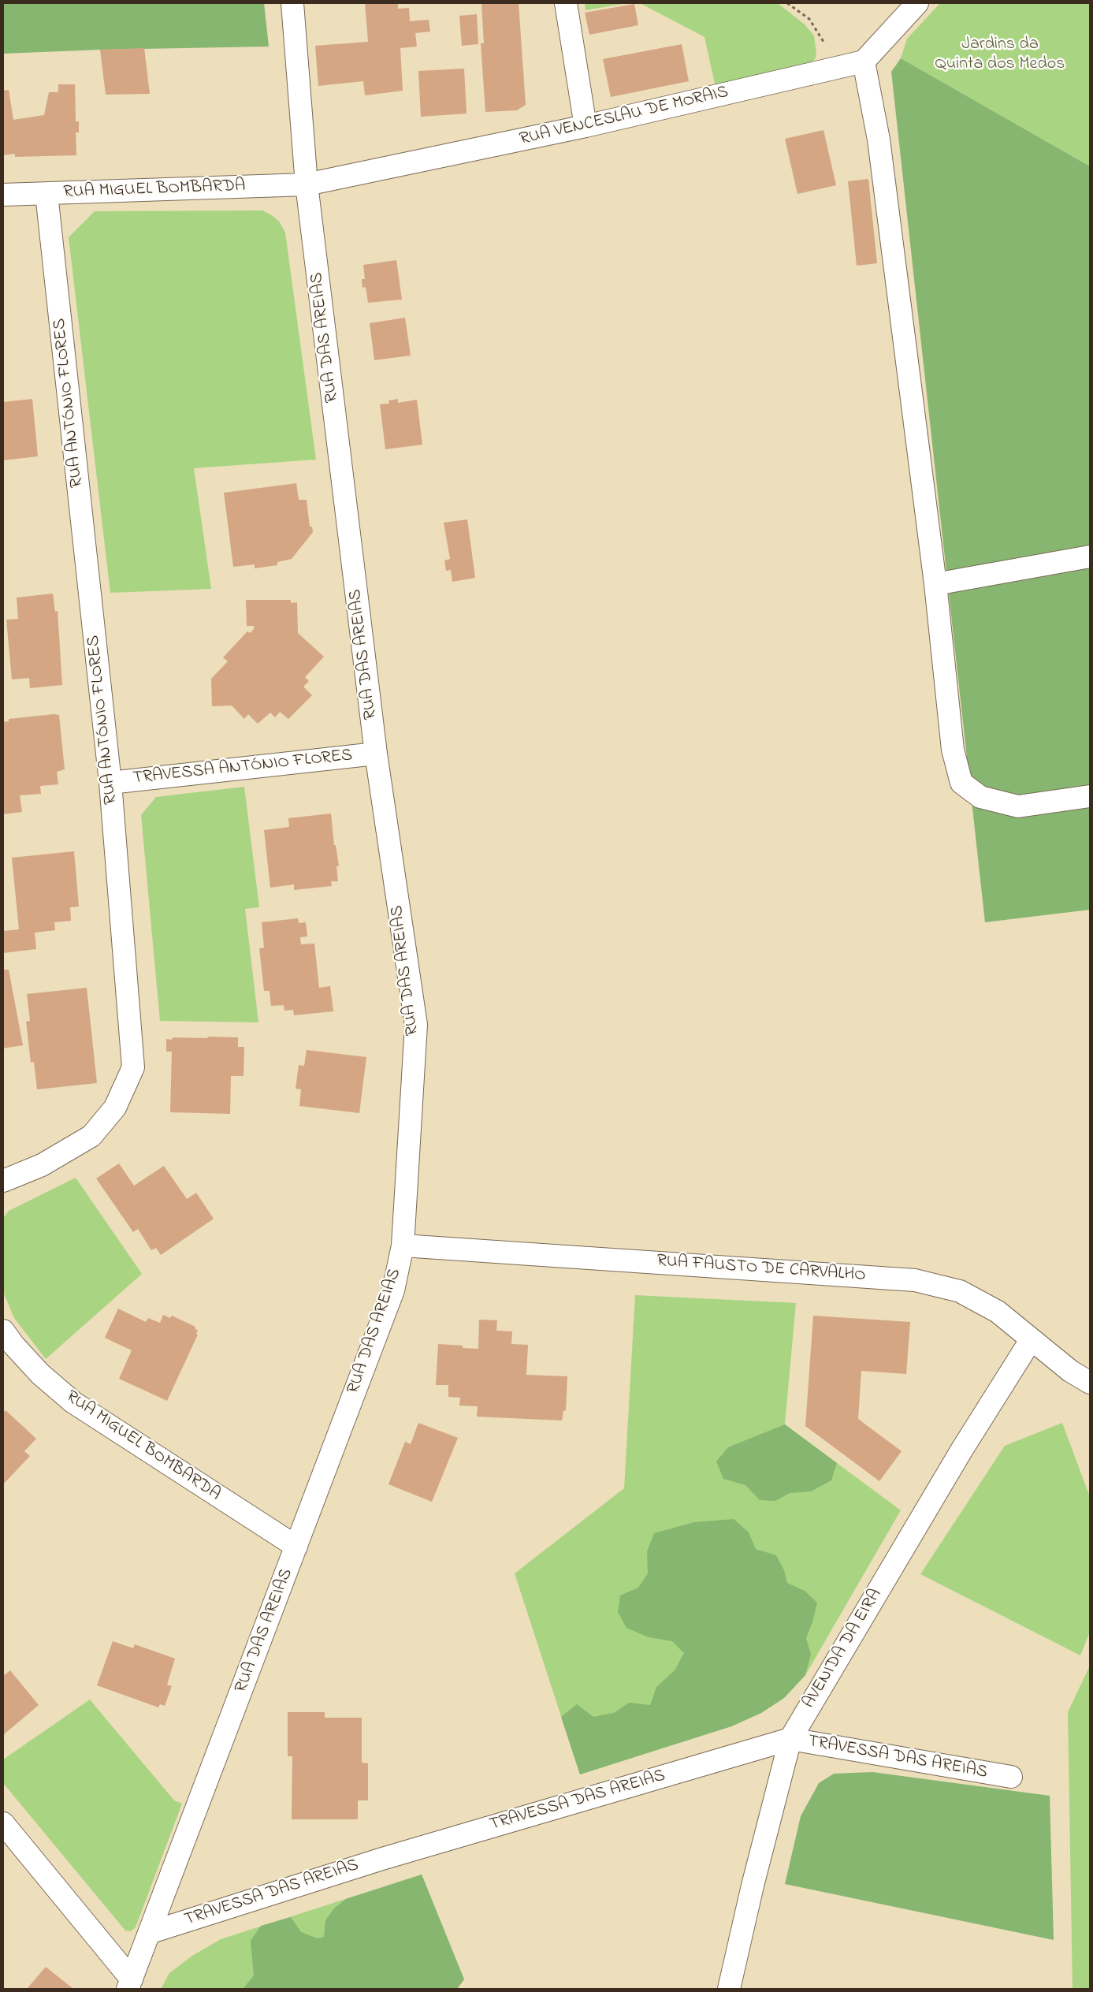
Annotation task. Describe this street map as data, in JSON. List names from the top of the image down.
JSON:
{
  "streets": {
    "street": [
      "RUA VENCESLAU DE MORAIS",
      "RUA MIGUEL BOMBARDA",
      "RUA DAS AREIAS",
      "RUA ANTÓNIO FLORES",
      "TRAVESSA ANTÓNIO FLORES",
      "RUA FAUSTO DE CARVALHO",
      "AVENIDA DA EIRA",
      "TRAVESSA DAS AREIAS"
    ]
  },
  "crossings": [
    ["RUA VENCESLAU DE MORAIS", "RUA MIGUEL BOMBARDA"],
    ["RUA VENCESLAU DE MORAIS", "RUA DAS AREIAS"],
    ["RUA MIGUEL BOMBARDA", "RUA DAS AREIAS"],
    ["RUA MIGUEL BOMBARDA", "RUA ANTÓNIO FLORES"],
    ["RUA DAS AREIAS", "TRAVESSA ANTÓNIO FLORES"],
    ["RUA DAS AREIAS", "RUA FAUSTO DE CARVALHO"],
    ["RUA DAS AREIAS", "TRAVESSA DAS AREIAS"],
    ["RUA ANTÓNIO FLORES", "TRAVESSA ANTÓNIO FLORES"],
    ["RUA FAUSTO DE CARVALHO", "AVENIDA DA EIRA"],
    ["AVENIDA DA EIRA", "TRAVESSA DAS AREIAS"]
  ],
  "parks": ["Jardins da Quinta dos Medos"]
}
